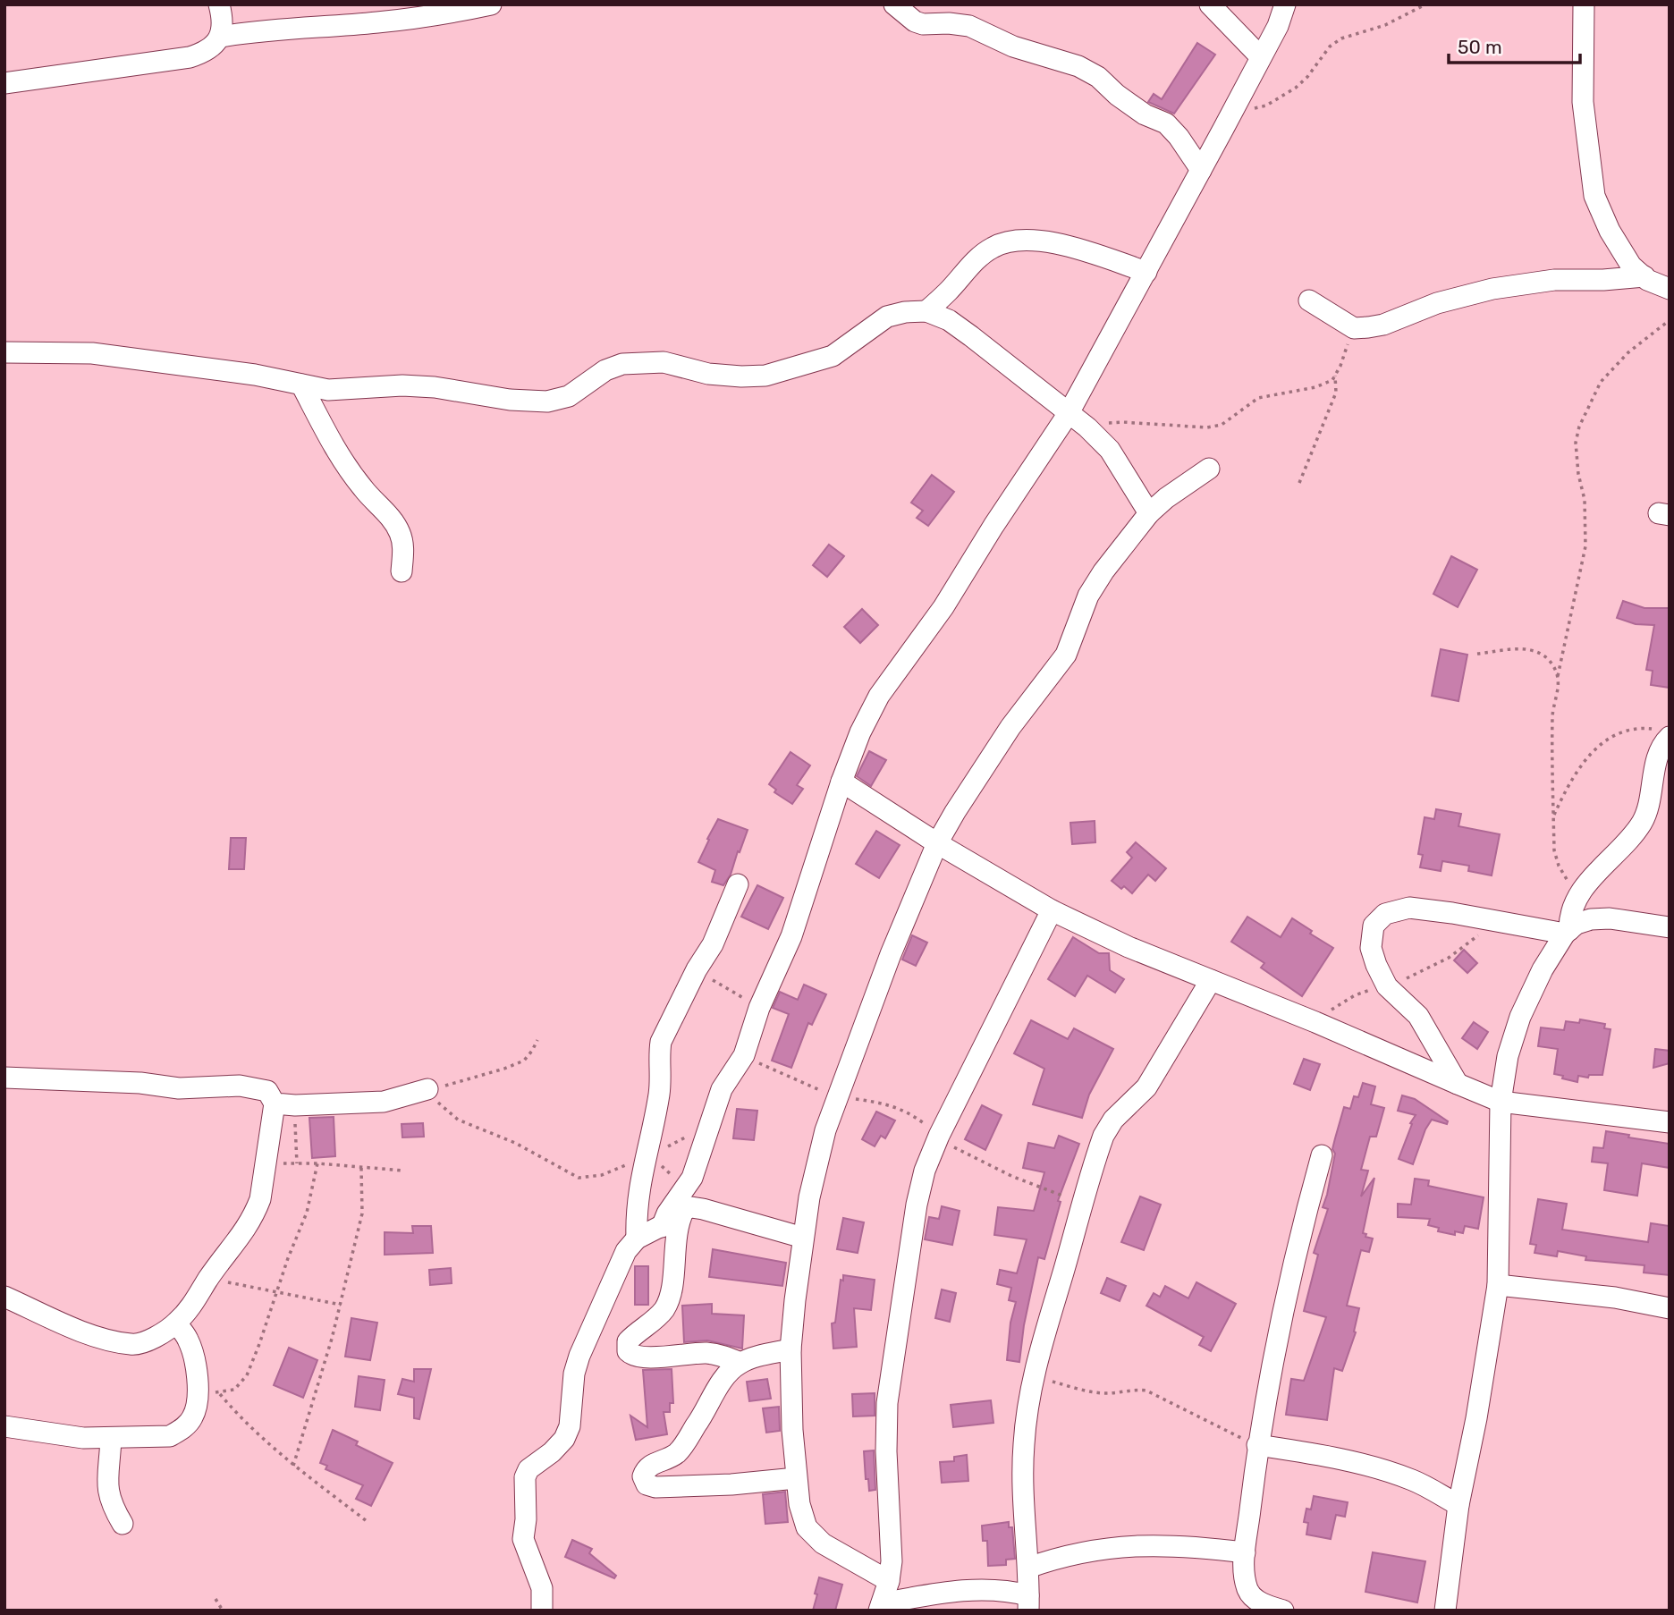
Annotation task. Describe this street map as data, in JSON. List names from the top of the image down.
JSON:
{
  "scale_bar": "50 m"
}
